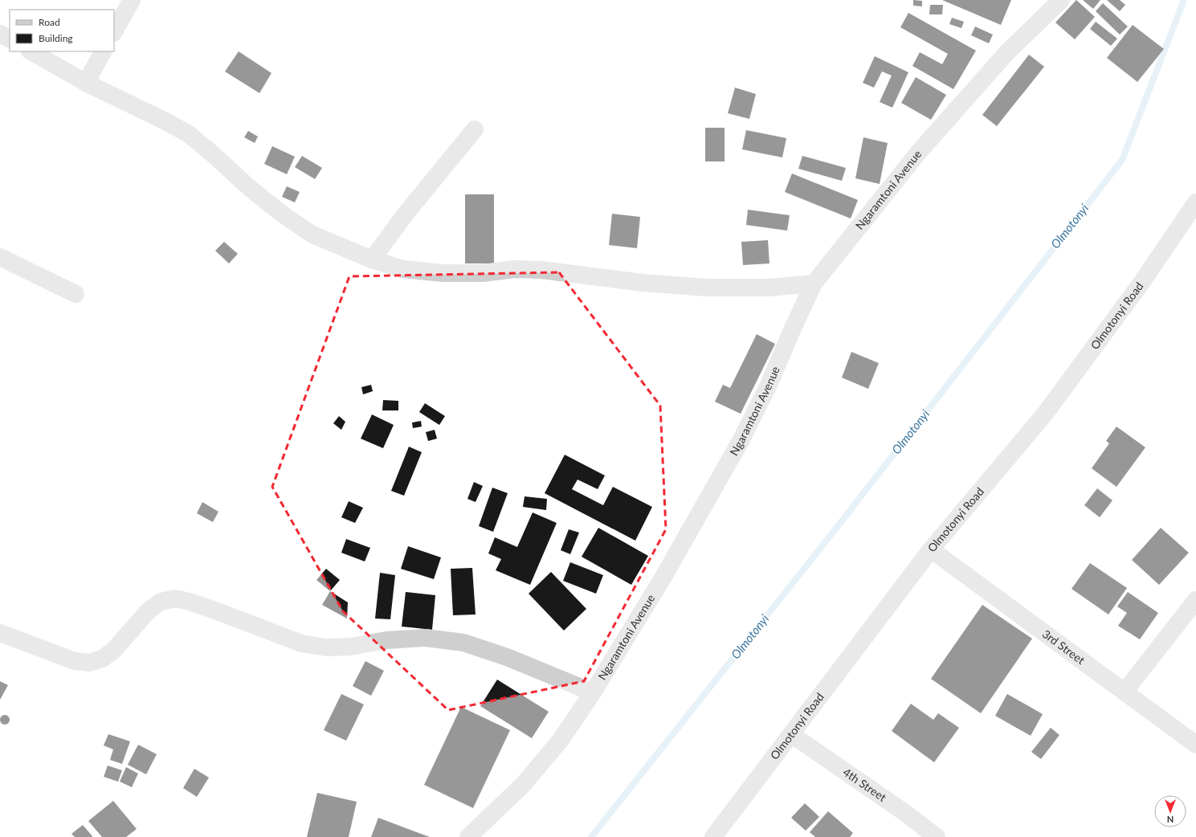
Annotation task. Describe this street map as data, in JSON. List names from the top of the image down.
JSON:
{
  "streets": {
    "street": [
      "Ngaramtoni Avenue",
      "Olmotonyi Road",
      "3rd Street",
      "4th Street"
    ]
  },
  "crossings": [
    ["Olmotonyi Road", "3rd Street"],
    ["Olmotonyi Road", "4th Street"]
  ],
  "water": ["Olmotonyi"],
  "legend": ["Road", "Building"],
  "north": "bottom"
}
